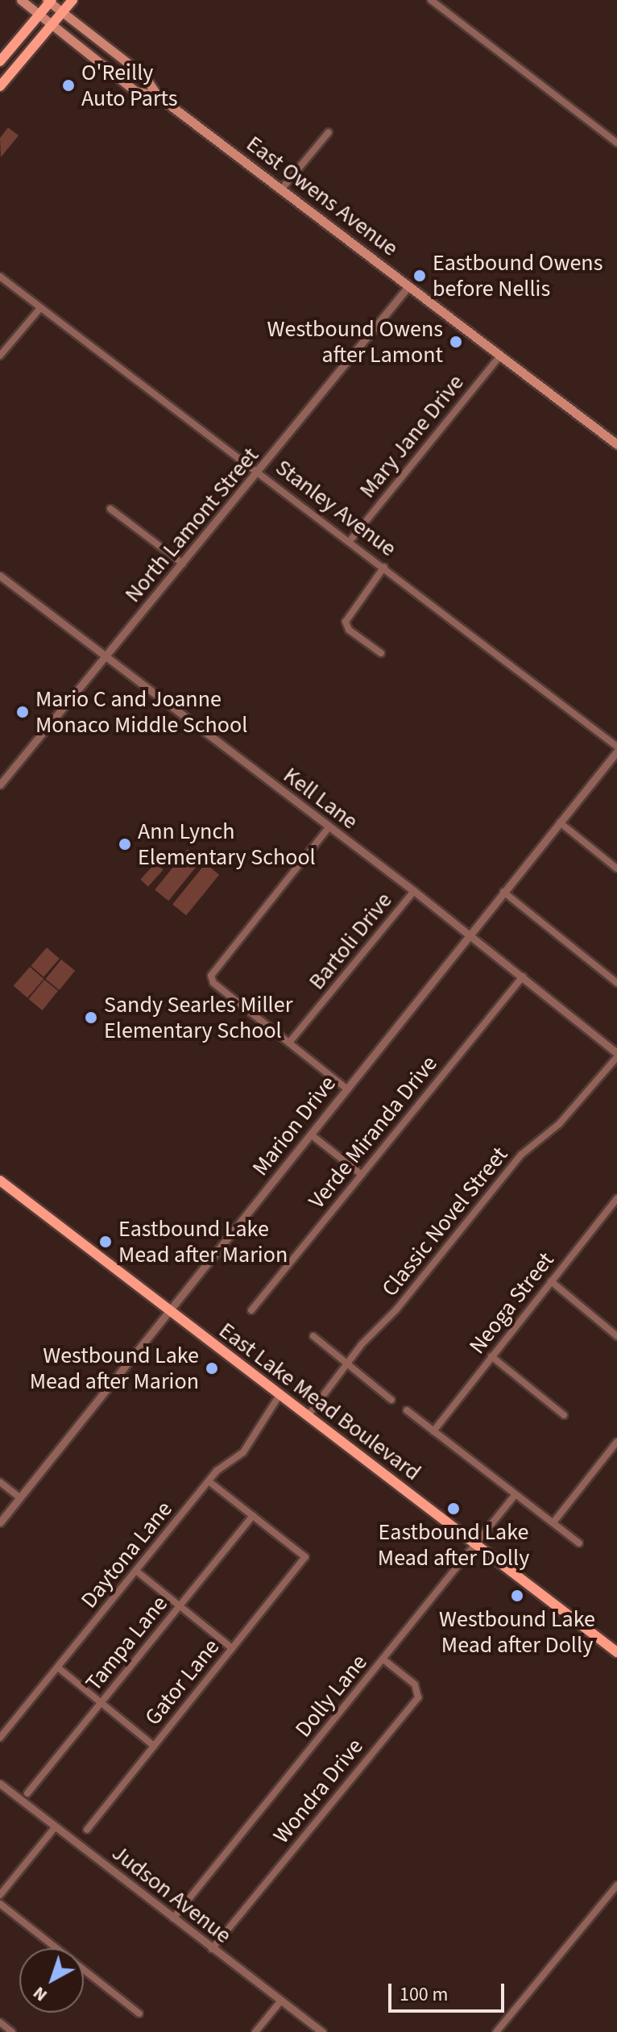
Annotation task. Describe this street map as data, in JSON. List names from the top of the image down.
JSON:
{
  "streets": {
    "main road": ["East Owens Avenue", "East Lake Mead Boulevard"],
    "street": [
      "Mary Jane Drive",
      "Stanley Avenue",
      "North Lamont Street",
      "Kell Lane",
      "Bartoli Drive",
      "Marion Drive",
      "Verde Miranda Drive",
      "Classic Novel Street",
      "Neoga Street",
      "Daytona Lane",
      "Tampa Lane",
      "Gator Lane",
      "Dolly Lane",
      "Wondra Drive",
      "Judson Avenue"
    ]
  },
  "crossings": [
    ["East Owens Avenue", "Mary Jane Drive"],
    ["East Owens Avenue", "North Lamont Street"],
    ["Mary Jane Drive", "Stanley Avenue"],
    ["Stanley Avenue", "North Lamont Street"],
    ["Stanley Avenue", "Marion Drive"],
    ["North Lamont Street", "Kell Lane"],
    ["Kell Lane", "Bartoli Drive"],
    ["Kell Lane", "Marion Drive"],
    ["Kell Lane", "Verde Miranda Drive"],
    ["Kell Lane", "Classic Novel Street"],
    ["Marion Drive", "East Lake Mead Boulevard"],
    ["Classic Novel Street", "East Lake Mead Boulevard"],
    ["East Lake Mead Boulevard", "Daytona Lane"],
    ["East Lake Mead Boulevard", "Dolly Lane"],
    ["Tampa Lane", "Gator Lane"],
    ["Dolly Lane", "Wondra Drive"],
    ["Dolly Lane", "Judson Avenue"],
    ["Wondra Drive", "Judson Avenue"]
  ],
  "places": [
    "O'Reilly Auto Parts",
    "Eastbound Owens before Nellis",
    "Westbound Owens after Lamont",
    "Mario C and Joanne Monaco Middle School",
    "Ann Lynch Elementary School",
    "Sandy Searles Miller Elementary School",
    "Eastbound Lake Mead after Marion",
    "Westbound Lake Mead after Marion",
    "Eastbound Lake Mead after Dolly",
    "Westbound Lake Mead after Dolly"
  ],
  "scale_bar": "100 m",
  "north": "bottom left"
}
